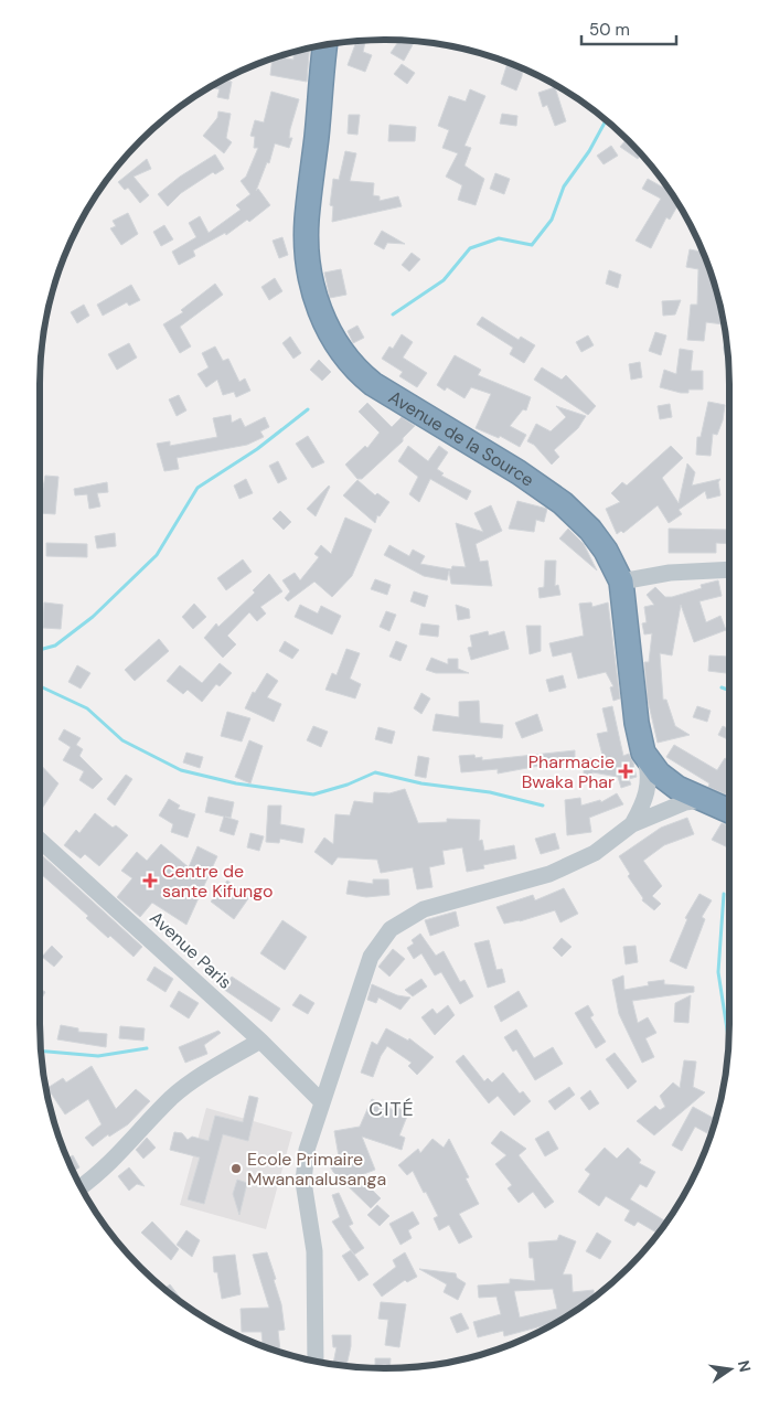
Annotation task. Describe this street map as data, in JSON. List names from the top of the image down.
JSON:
{
  "streets": {
    "highway": ["Avenue de la Source"],
    "street": ["Avenue Paris"]
  },
  "districts": ["CITÉ"],
  "places": {
    "health": ["Pharmacie Bwaka Phar", "Centre de sante Kifungo"],
    "other": ["Ecole Primaire Mwananalusanga"]
  },
  "scale_bar": "50 m",
  "north": "right"
}
